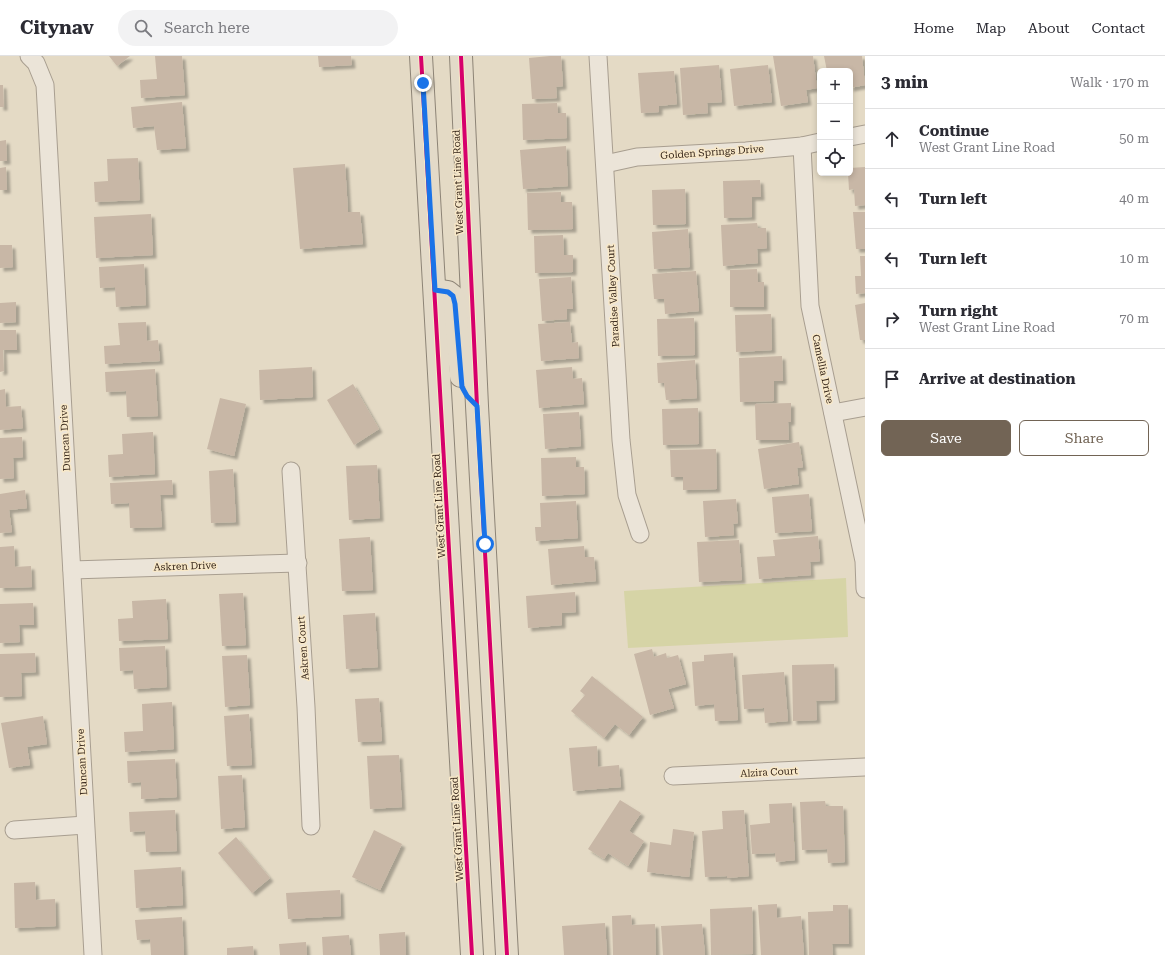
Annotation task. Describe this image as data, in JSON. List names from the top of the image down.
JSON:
{
  "streets": {
    "main road": ["West Grant Line Road"],
    "street": [
      "Golden Springs Drive",
      "Paradise Valley Court",
      "Camellia Drive",
      "Duncan Drive",
      "Askren Drive",
      "Askren Court",
      "Alzira Court"
    ]
  },
  "crossings": [
    ["Golden Springs Drive", "Paradise Valley Court"],
    ["Golden Springs Drive", "Camellia Drive"],
    ["Duncan Drive", "Askren Drive"],
    ["Askren Drive", "Askren Court"]
  ],
  "page": {
    "header": "Citynav",
    "search": "Search here",
    "nav": [
      "Home",
      "Map",
      "About",
      "Contact"
    ],
    "heading": ["3 min", "Walk · 170 m"],
    "map_buttons": ["+", "−"],
    "list": [
      ["Continue", "West Grant Line Road", "50 m"],
      ["Turn left", "40 m"],
      ["Turn left", "10 m"],
      ["Turn right", "West Grant Line Road", "70 m"],
      "Arrive at destination"
    ],
    "buttons": ["Save", "Share"]
  }
}
